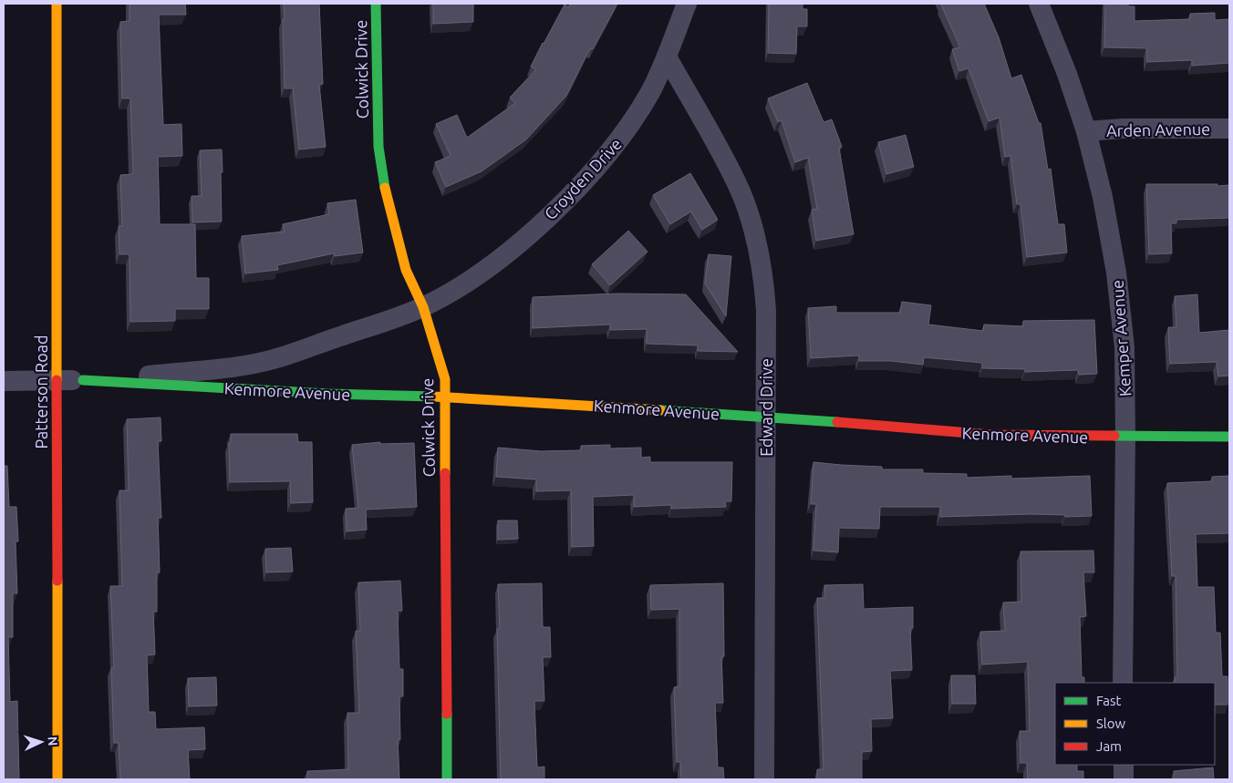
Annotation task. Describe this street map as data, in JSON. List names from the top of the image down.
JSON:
{
  "streets": {
    "street": [
      "Colwick Drive",
      "Arden Avenue",
      "Croyden Drive",
      "Kemper Avenue",
      "Kenmore Avenue",
      "Patterson Road",
      "Edward Drive"
    ]
  },
  "crossings": [
    ["Colwick Drive", "Croyden Drive"],
    ["Colwick Drive", "Kenmore Avenue"],
    ["Arden Avenue", "Kemper Avenue"],
    ["Croyden Drive", "Kenmore Avenue"],
    ["Croyden Drive", "Edward Drive"],
    ["Kemper Avenue", "Kenmore Avenue"],
    ["Kenmore Avenue", "Patterson Road"],
    ["Kenmore Avenue", "Edward Drive"]
  ],
  "legend": ["Fast", "Slow", "Jam"],
  "north": "right"
}
